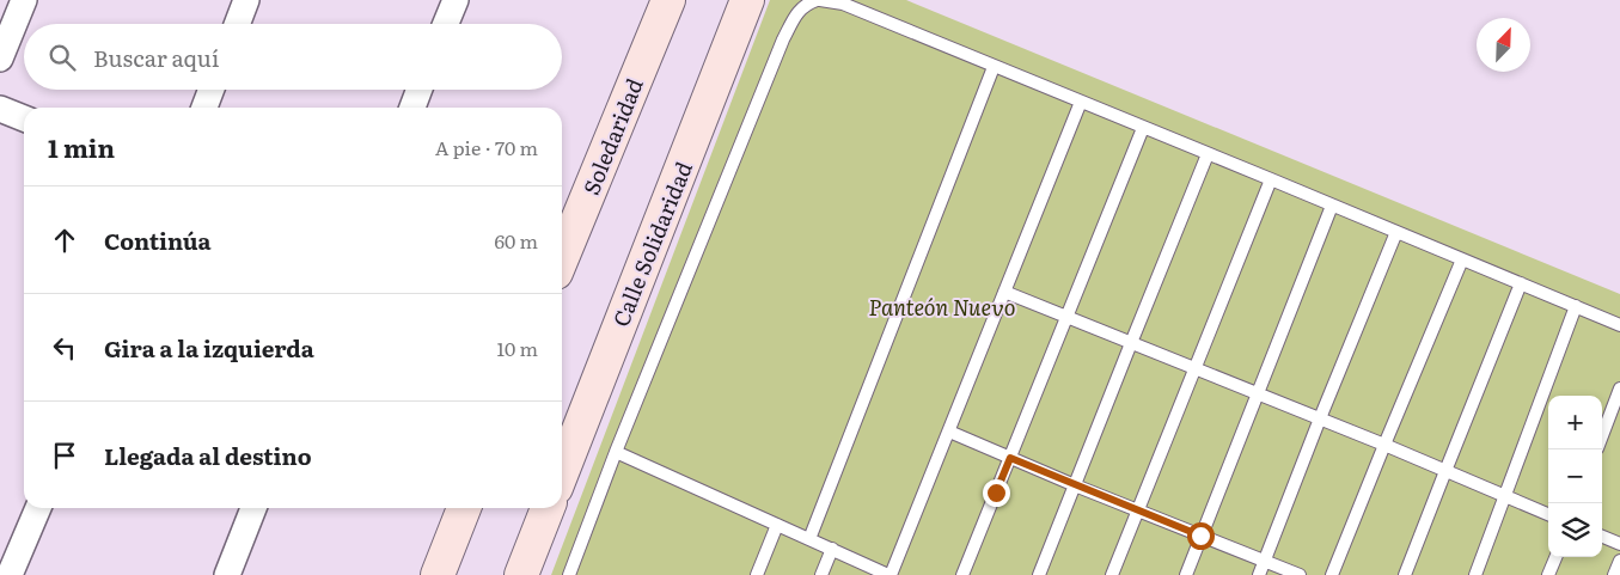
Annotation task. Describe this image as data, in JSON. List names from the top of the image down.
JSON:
{
  "streets": {
    "street": ["Soledaridad", "Calle Solidaridad"]
  },
  "parks": ["Panteón Nuevo"],
  "north": "top right",
  "page": {
    "search": "Buscar aquí",
    "heading": ["1 min", "A pie · 70 m"],
    "list": [
      ["Continúa", "60 m"],
      ["Gira a la izquierda", "10 m"],
      "Llegada al destino"
    ],
    "map_buttons": ["+", "−"]
  }
}
